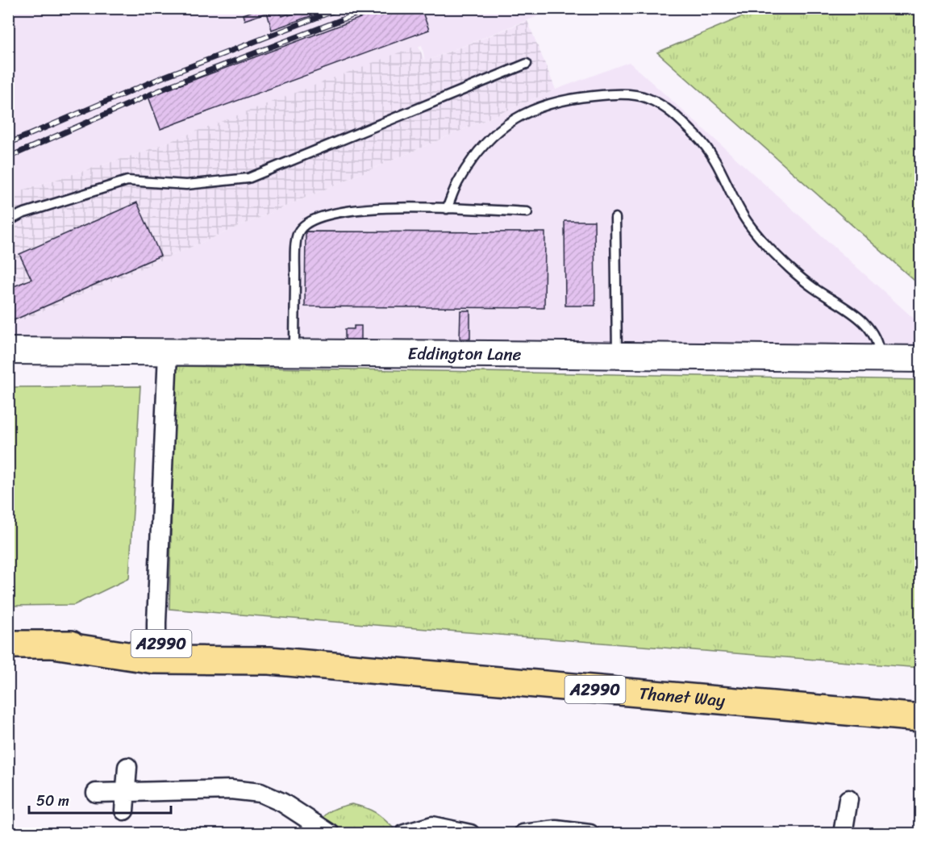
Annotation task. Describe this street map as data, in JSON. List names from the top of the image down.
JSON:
{
  "streets": {
    "main road": ["A2990", "Thanet Way"],
    "street": ["Eddington Lane"]
  },
  "scale_bar": "50 m"
}
